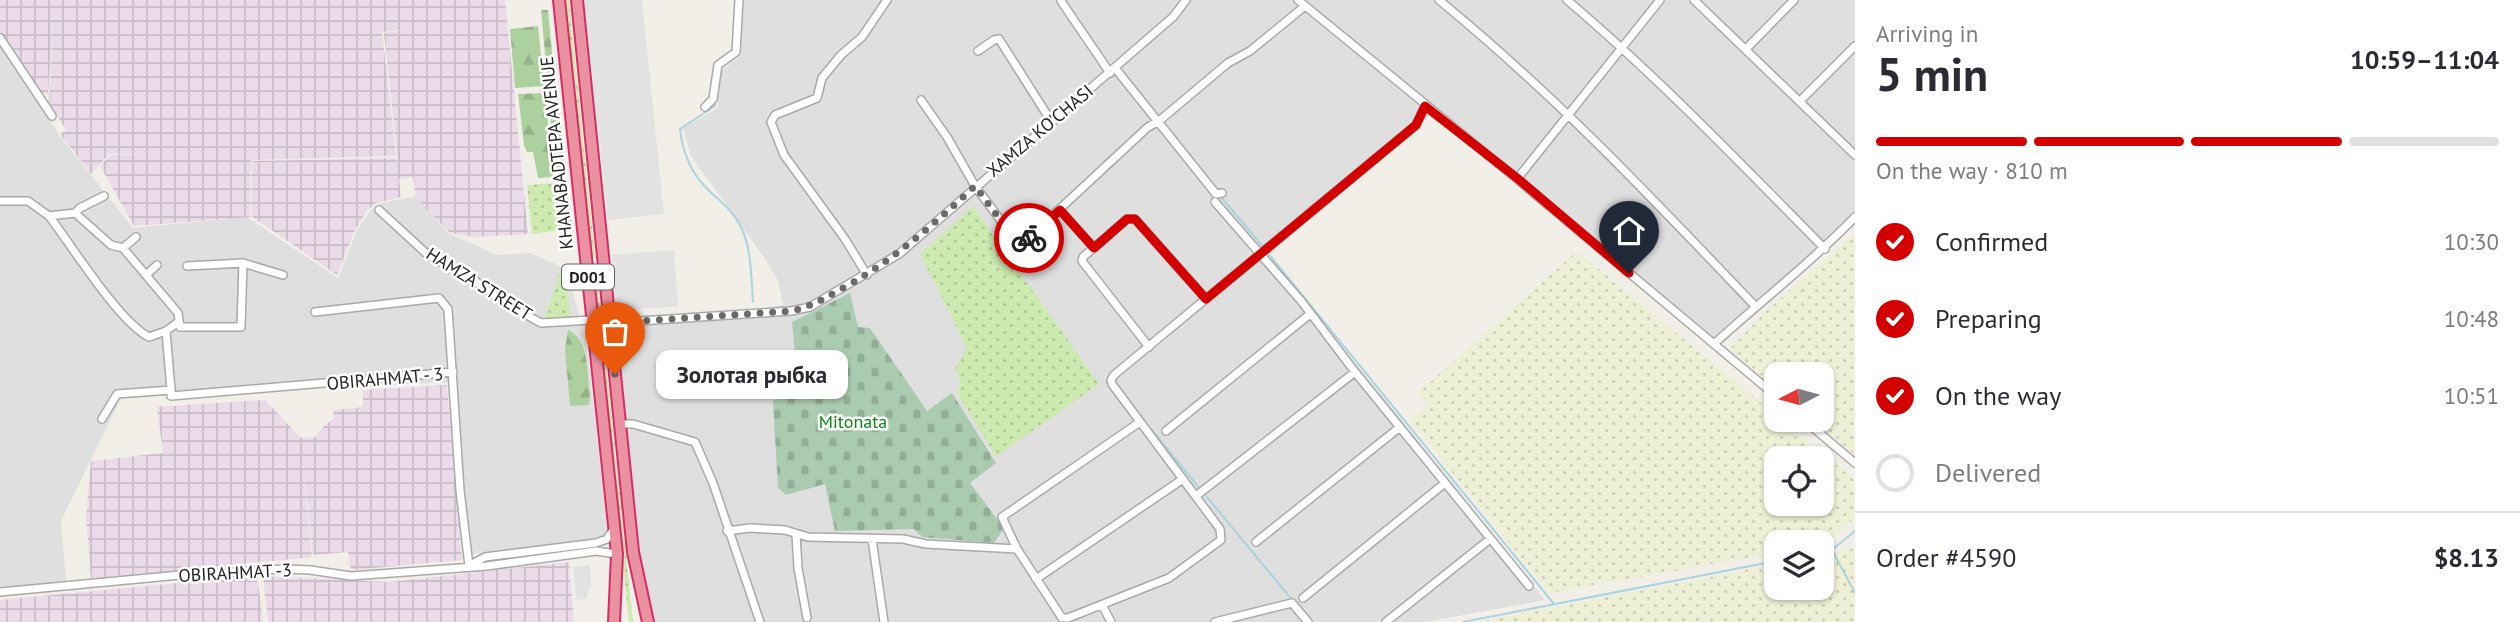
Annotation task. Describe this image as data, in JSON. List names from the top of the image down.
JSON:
{
  "streets": {
    "highway": ["KHANABADTEPA AVENUE", "D001"],
    "street": [
      "XAMZA KO'CHASI",
      "HAMZA STREET",
      "OBIRAHMAT - 3",
      "OBIRAHMAT -3"
    ]
  },
  "crossings": [
    ["XAMZA KO'CHASI", "KHANABADTEPA AVENUE"],
    ["KHANABADTEPA AVENUE", "D001"],
    ["KHANABADTEPA AVENUE", "HAMZA STREET"],
    ["OBIRAHMAT - 3", "OBIRAHMAT -3"]
  ],
  "parks": ["Mitonata"],
  "places": ["Золотая рыбка"],
  "north": "left",
  "page": {
    "heading": ["5 min", "Arriving in", "10:59–11:04"],
    "panel": ["Order #4590", "$8.13"],
    "bar": "On the way · 810 m",
    "list": [
      ["Confirmed", "10:30"],
      ["Preparing", "10:48"],
      ["On the way", "10:51"],
      "Delivered"
    ],
    "bubble": "Золотая рыбка"
  }
}
